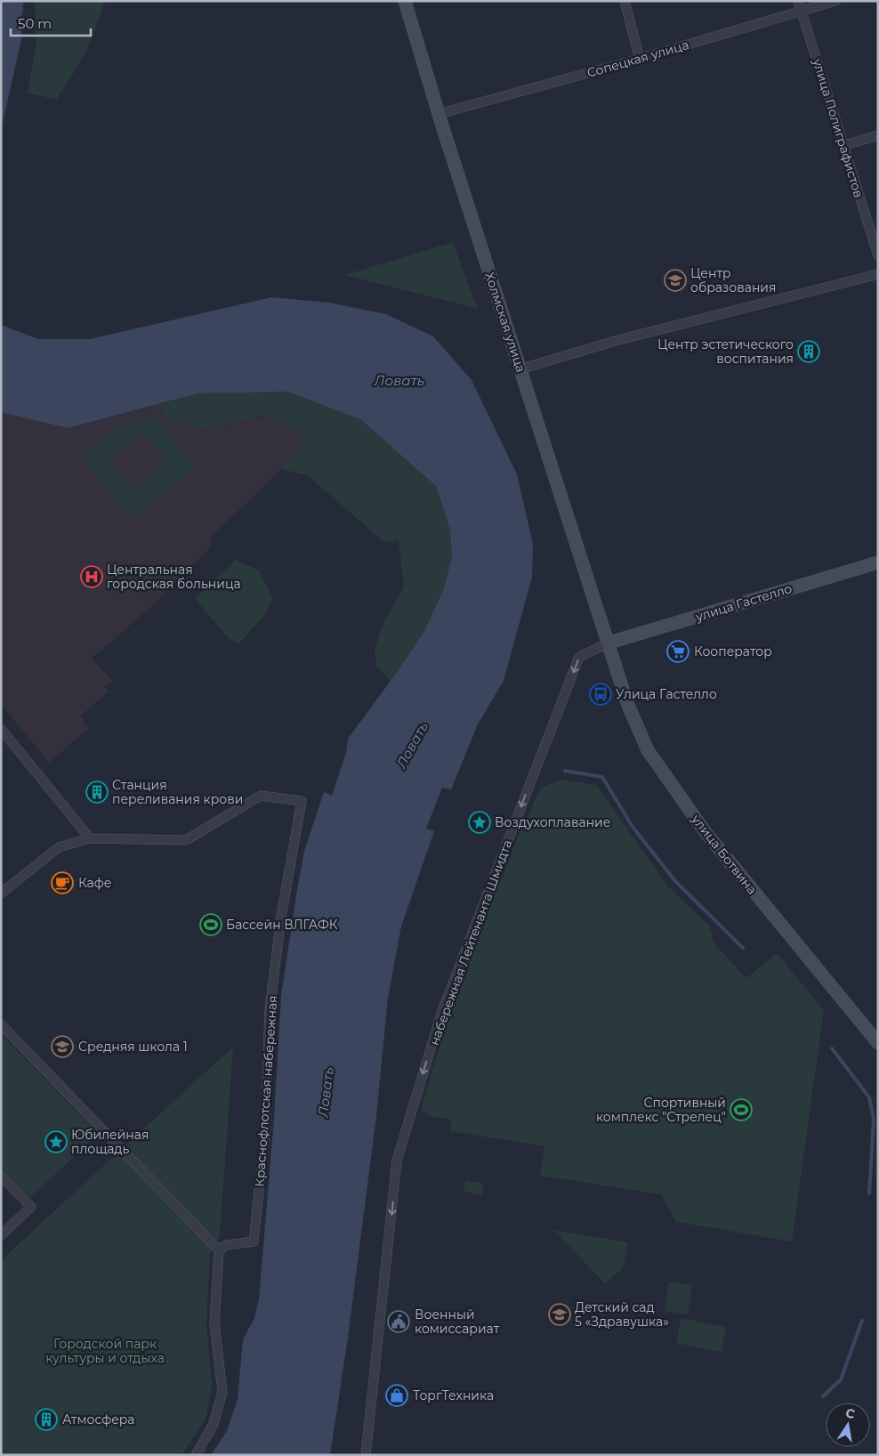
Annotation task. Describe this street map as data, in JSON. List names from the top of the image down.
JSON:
{
  "streets": {
    "main road": ["Холмская улица", "улица Гастелло", "улица Ботвина"],
    "street": [
      "Сопецкая улица",
      "улица Полиграфистов",
      "набережная Лейтенанта Шмидта",
      "Краснофлотская набережная"
    ]
  },
  "crossings": [
    ["Сопецкая улица", "улица Полиграфистов"],
    ["Сопецкая улица", "Холмская улица"],
    ["Холмская улица", "улица Гастелло"],
    ["Холмская улица", "улица Ботвина"],
    ["Холмская улица", "набережная Лейтенанта Шмидта"],
    ["улица Гастелло", "улица Ботвина"],
    ["улица Гастелло", "набережная Лейтенанта Шмидта"],
    ["улица Ботвина", "набережная Лейтенанта Шмидта"]
  ],
  "one_way": ["набережная Лейтенанта Шмидта"],
  "water": ["Ловать"],
  "parks": ["Городской парк культуры и отдыха"],
  "places": {
    "school or university": ["Центр образования", "Средняя школа 1", "Детский сад 5 «Здравушка»"],
    "building": ["Центр эстетического воспитания", "Станция переливания крови", "Атмосфера"],
    "hospital": ["Центральная городская больница"],
    "supermarket": ["Кооператор"],
    "bus stop": ["Улица Гастелло"],
    "place": ["Воздухоплавание", "Юбилейная площадь"],
    "cafe": ["Кафе"],
    "sports": ["Бассейн ВЛГАФК", "Спортивный комплекс \"Стрелец\""],
    "public building": ["Военный комиссариат"],
    "shop": ["ТоргТехника"]
  },
  "scale_bar": "50 m",
  "north": "top"
}
